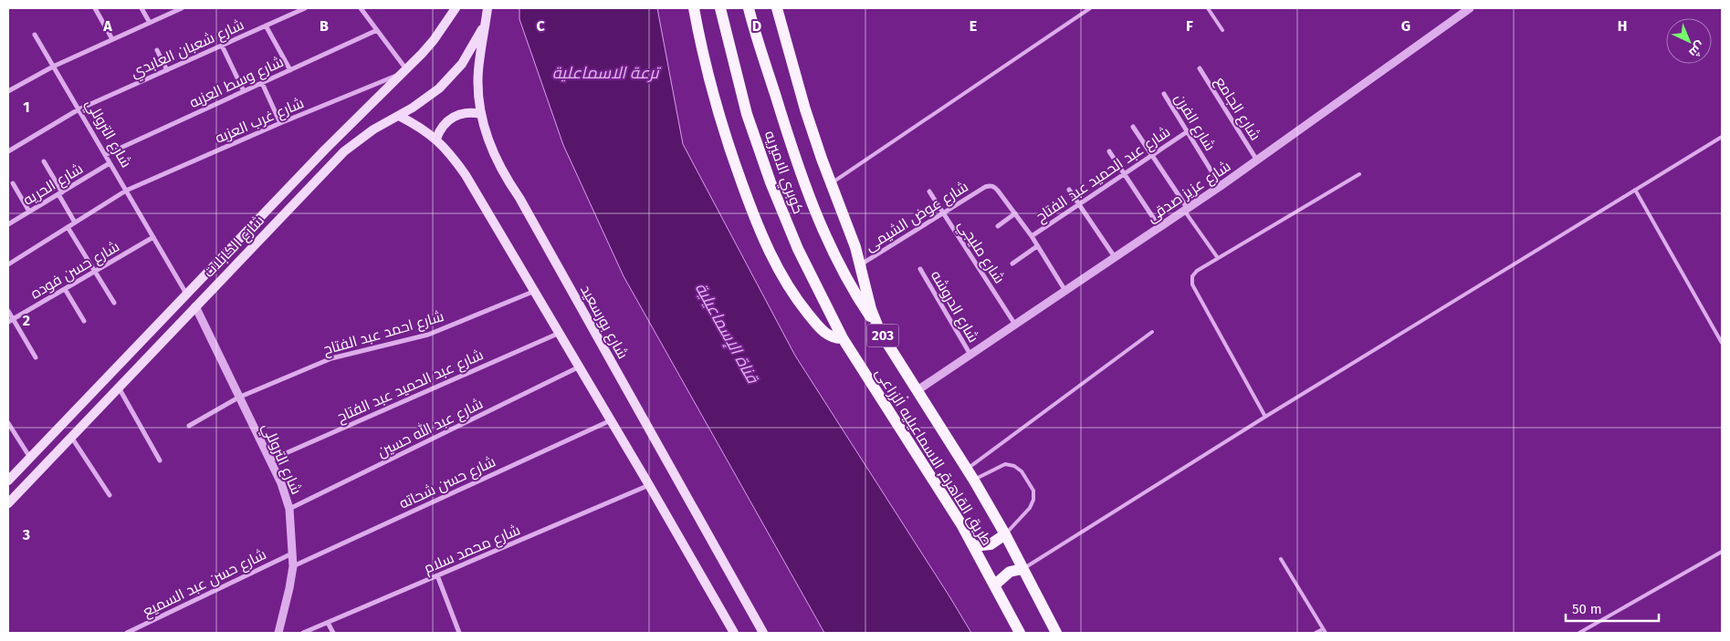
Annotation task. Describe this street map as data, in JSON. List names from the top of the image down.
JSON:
{
  "streets": {
    "main road": [
      "كوبري الاميريه",
      "شارع الكابلات",
      "شارع بورسعيد",
      "203",
      "طريق القاهرة, الاسماعيليه الزراعى"
    ],
    "street": [
      "شارع شعبان العابدي",
      "شارع وسط العزبه",
      "شارع الجامع",
      "شارع غرب العزبه",
      "شارع الفرن",
      "شارع التروللي",
      "شارع عبد الحميد عبد الفتاح",
      "شارع الحريه",
      "شارع عزيز صدقى",
      "شارع عوض الشيمى",
      "شارع مليجي",
      "شارع حسن فوده",
      "شارع الدروشه",
      "شارع احمد عبد الفتاح",
      "شارع عبد الله حسين",
      "شارع حسن شحاته",
      "شارع محمد سلام",
      "شارع حسن عبد السميع"
    ]
  },
  "crossings": [
    ["شارع شعبان العابدي", "شارع التروللي"],
    ["شارع وسط العزبه", "شارع التروللي"],
    ["شارع الجامع", "شارع عزيز صدقى"],
    ["شارع غرب العزبه", "شارع التروللي"],
    ["شارع غرب العزبه", "شارع الكابلات"],
    ["شارع الفرن", "شارع عبد الحميد عبد الفتاح"],
    ["شارع الفرن", "شارع عزيز صدقى"],
    ["شارع التروللي", "شارع عبد الحميد عبد الفتاح"],
    ["شارع التروللي", "شارع الحريه"],
    ["شارع التروللي", "شارع الكابلات"],
    ["شارع التروللي", "شارع حسن فوده"],
    ["شارع التروللي", "شارع احمد عبد الفتاح"],
    ["شارع التروللي", "شارع عبد الله حسين"],
    ["شارع التروللي", "شارع حسن شحاته"],
    ["شارع التروللي", "شارع حسن عبد السميع"],
    ["كوبري الاميريه", "طريق القاهرة, الاسماعيليه الزراعى"],
    ["شارع عزيز صدقى", "شارع مليجي"],
    ["شارع عزيز صدقى", "شارع الدروشه"],
    ["شارع عزيز صدقى", "طريق القاهرة, الاسماعيليه الزراعى"],
    ["شارع عوض الشيمى", "شارع مليجي"],
    ["شارع عوض الشيمى", "طريق القاهرة, الاسماعيليه الزراعى"],
    ["شارع الكابلات", "شارع بورسعيد"]
  ],
  "water": ["ترعة الاسماعلية", "قناة الإسماعيلية"],
  "scale_bar": "50 m",
  "north": "bottom right",
  "grid": {
    "columns": [
      "A",
      "B",
      "C",
      "D",
      "E",
      "F",
      "G",
      "H"
    ],
    "rows": ["1", "2", "3"]
  }
}
